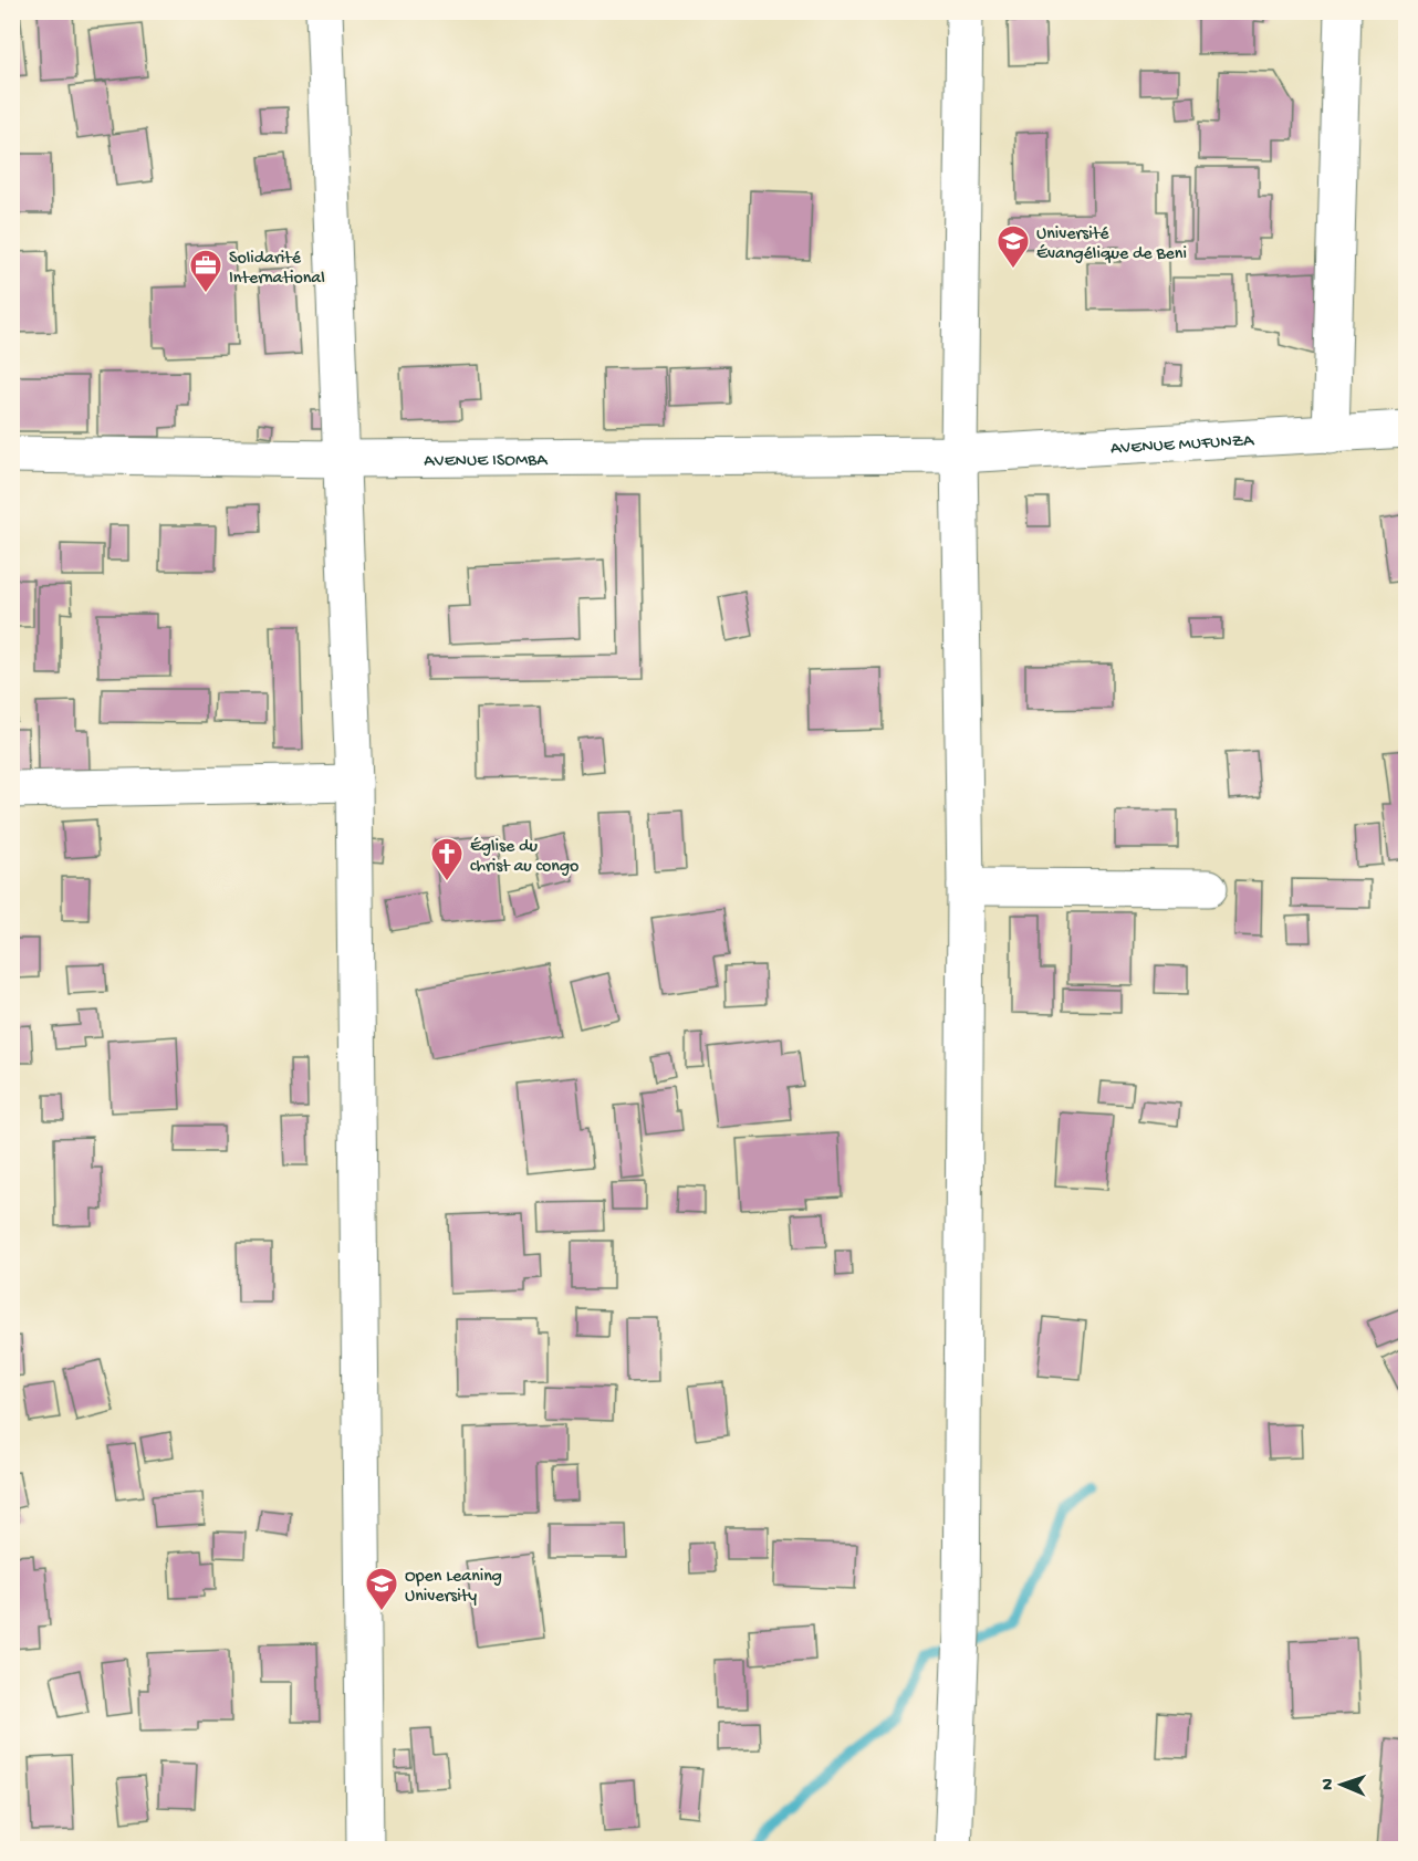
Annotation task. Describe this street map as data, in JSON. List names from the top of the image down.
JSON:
{
  "streets": {
    "street": ["AVENUE MUFUNZA", "AVENUE ISOMBA"]
  },
  "crossings": [
    ["AVENUE MUFUNZA", "AVENUE ISOMBA"]
  ],
  "places": {
    "school or university": ["Université Évangélique de Beni", "Open Leaning University"],
    "office": ["Solidarité International"],
    "church": ["Église du christ au congo"]
  },
  "north": "left"
}
